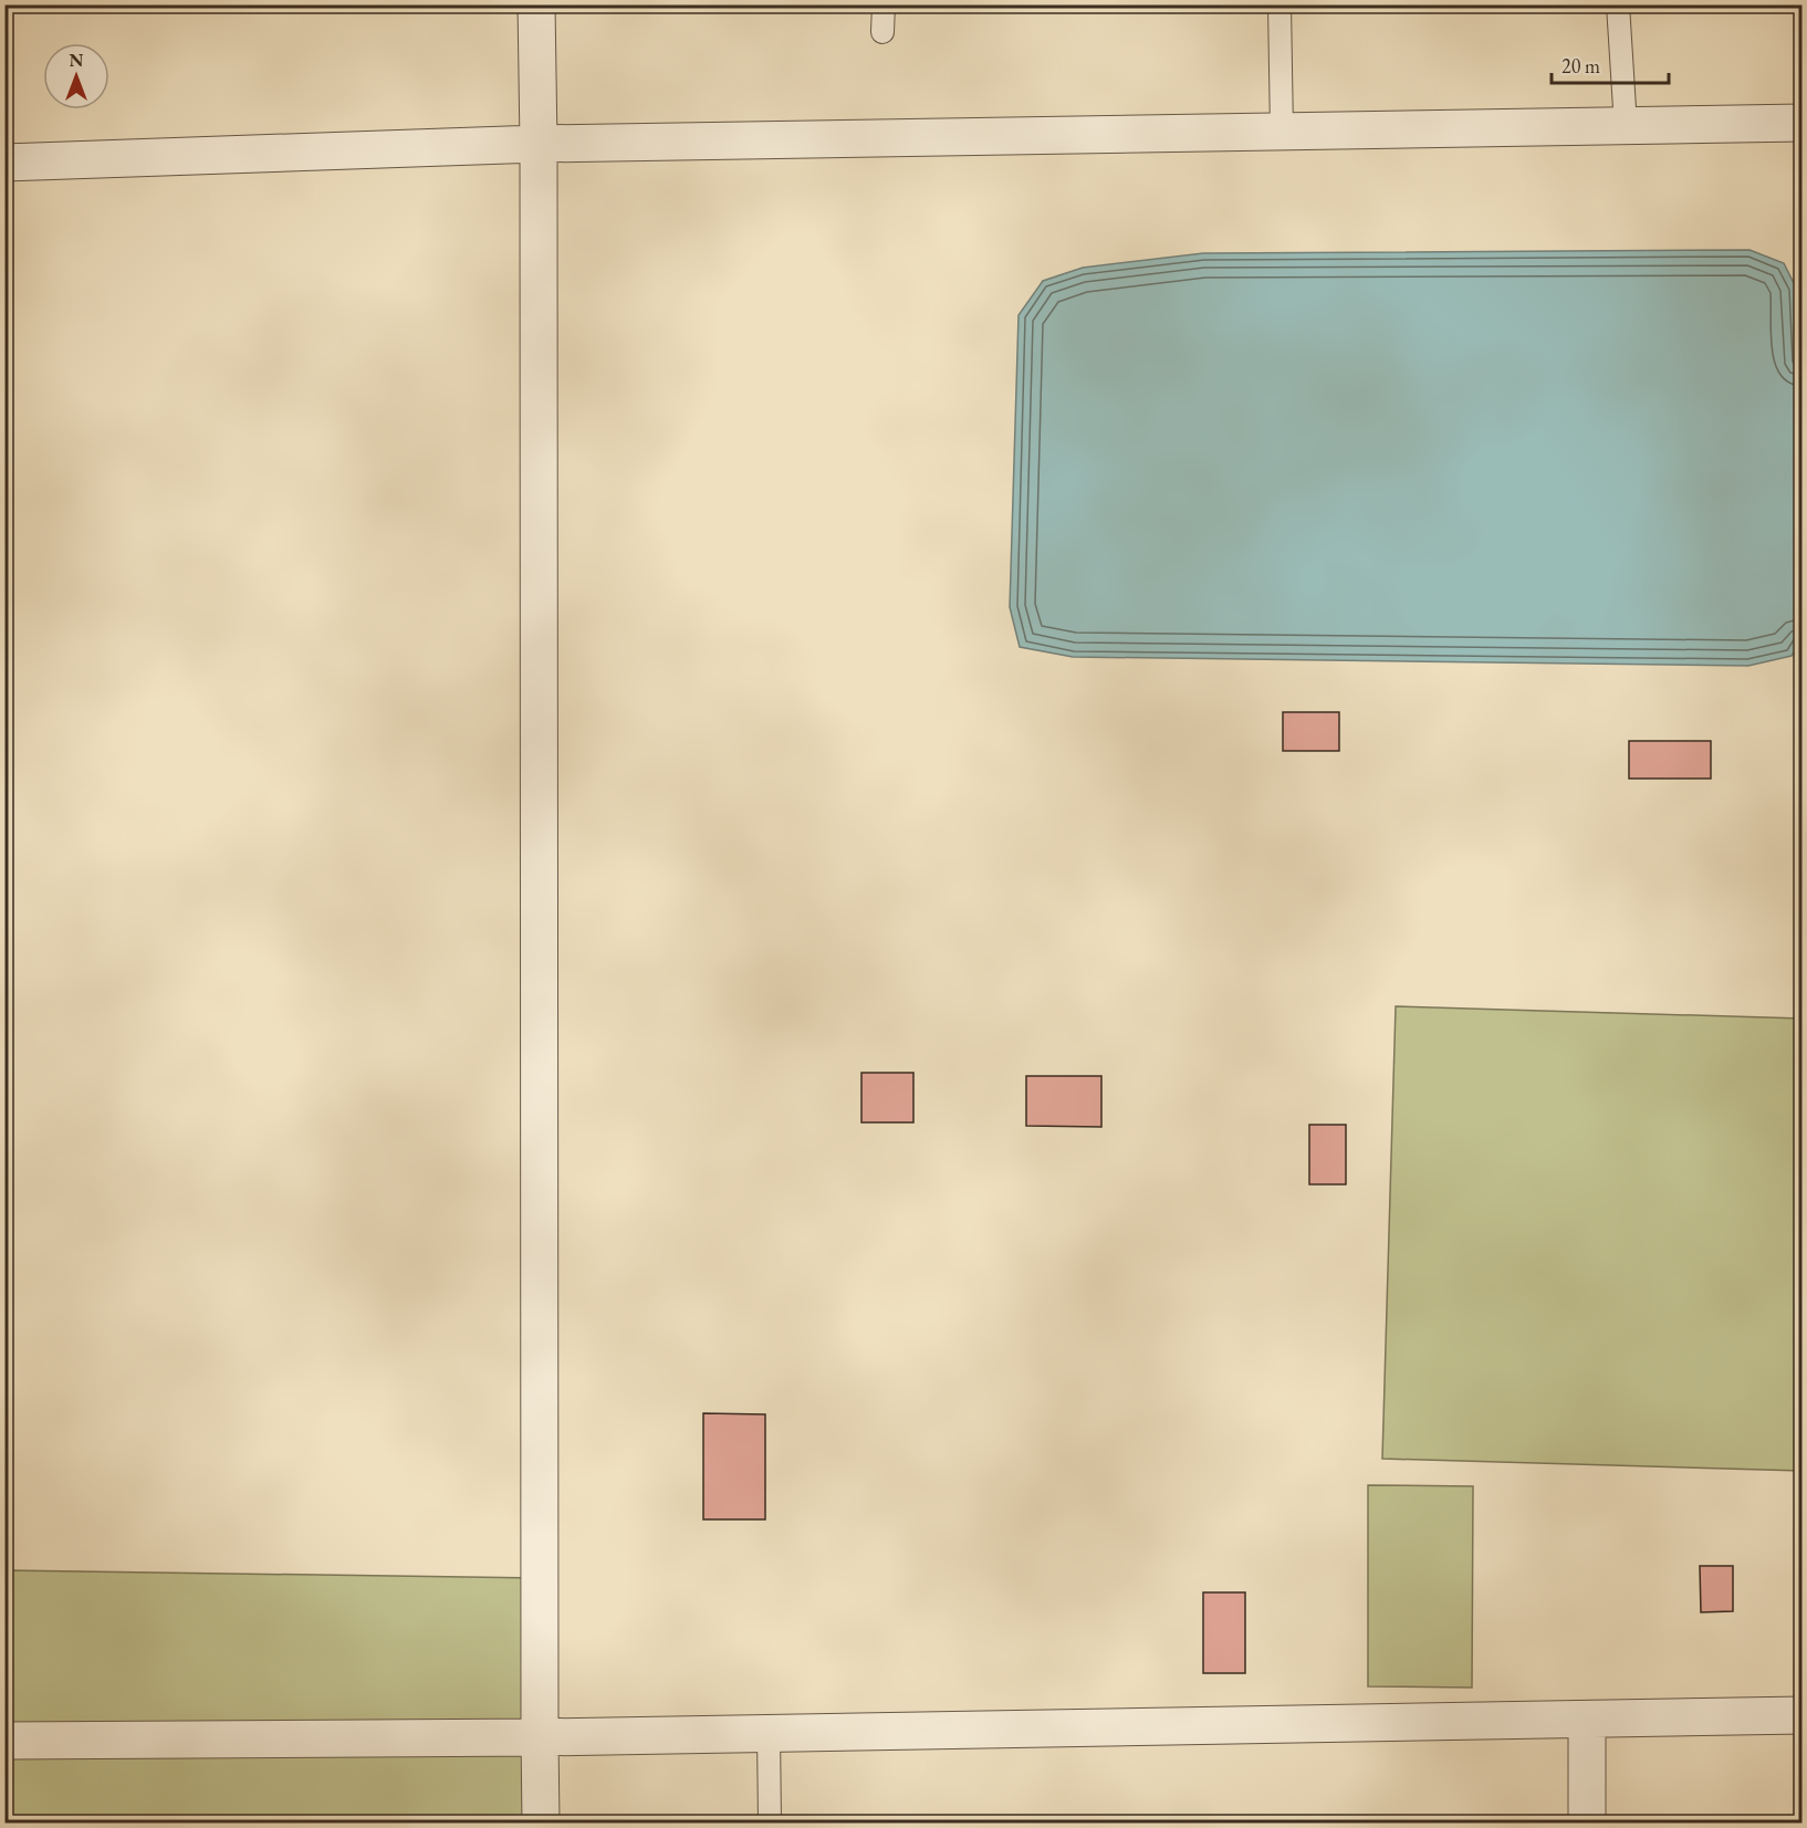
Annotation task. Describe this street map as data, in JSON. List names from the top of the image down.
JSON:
{
  "scale_bar": "20 m",
  "north": "top"
}
